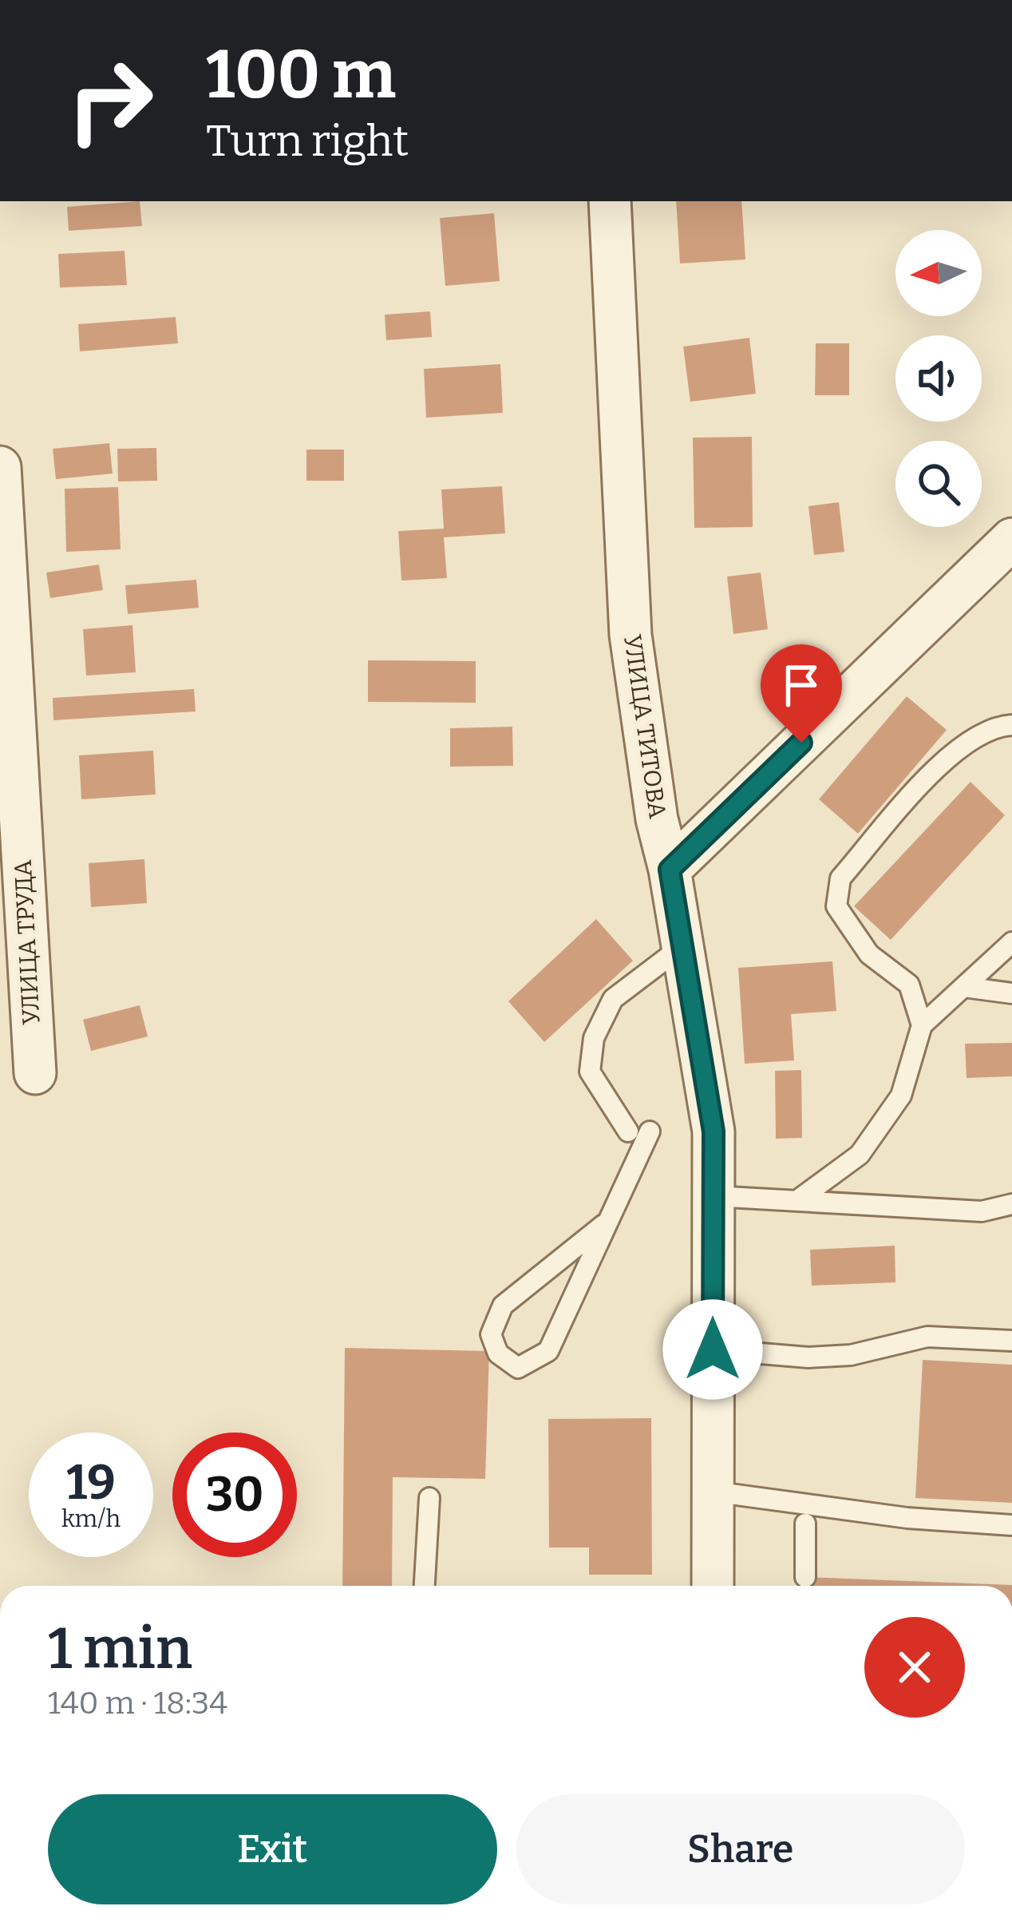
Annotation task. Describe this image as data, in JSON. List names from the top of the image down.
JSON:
{
  "streets": {
    "street": ["УЛИЦА ТИТОВА", "УЛИЦА ТРУДА"]
  },
  "north": "left",
  "page": {
    "turn": ["100 m", "Turn right"],
    "speed": "19 km/h",
    "limit": "30",
    "heading": ["1 min", "140 m · 18:34"],
    "buttons": ["Exit", "Share"]
  }
}
